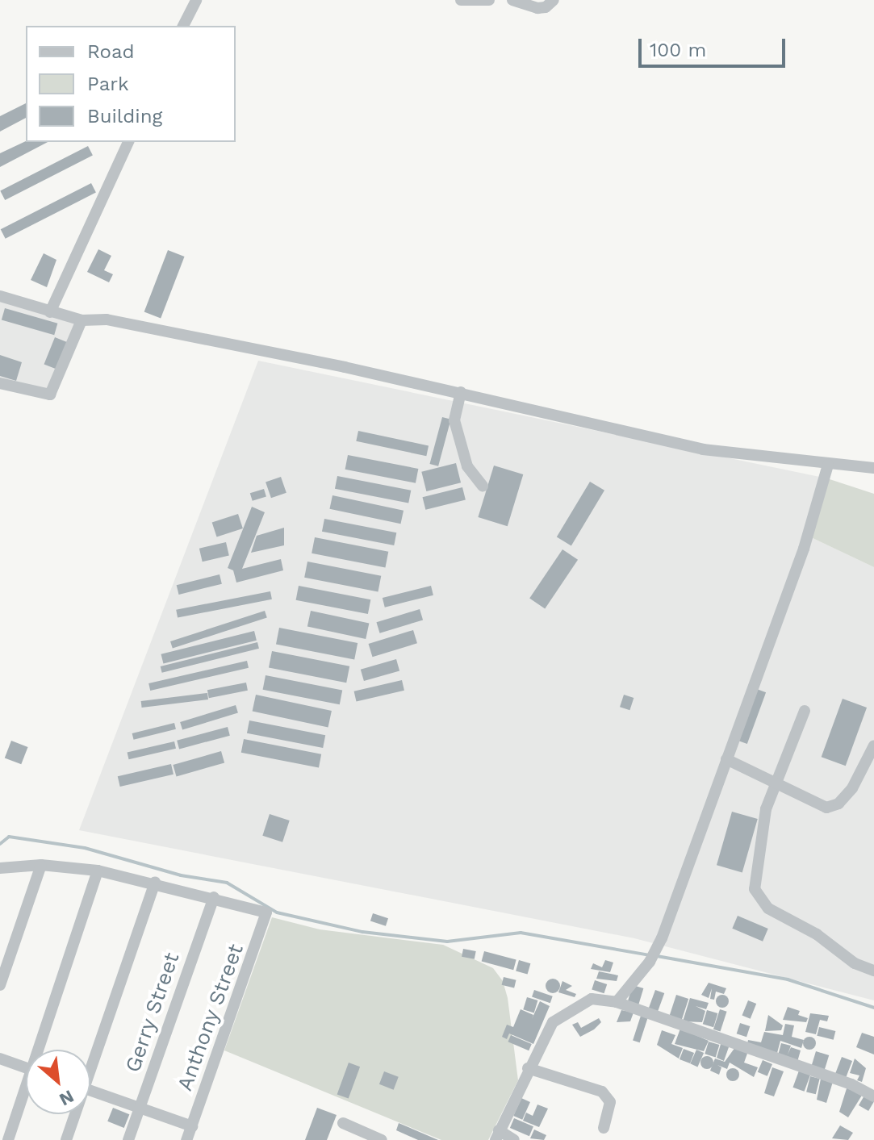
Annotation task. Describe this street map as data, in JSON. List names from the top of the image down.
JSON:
{
  "streets": {
    "street": ["Gerry Street", "Anthony Street"]
  },
  "crossings": [
    ["Gerry Street", "Anthony Street"]
  ],
  "legend": ["Road", "Park", "Building"],
  "scale_bar": "100 m",
  "north": "bottom right"
}
